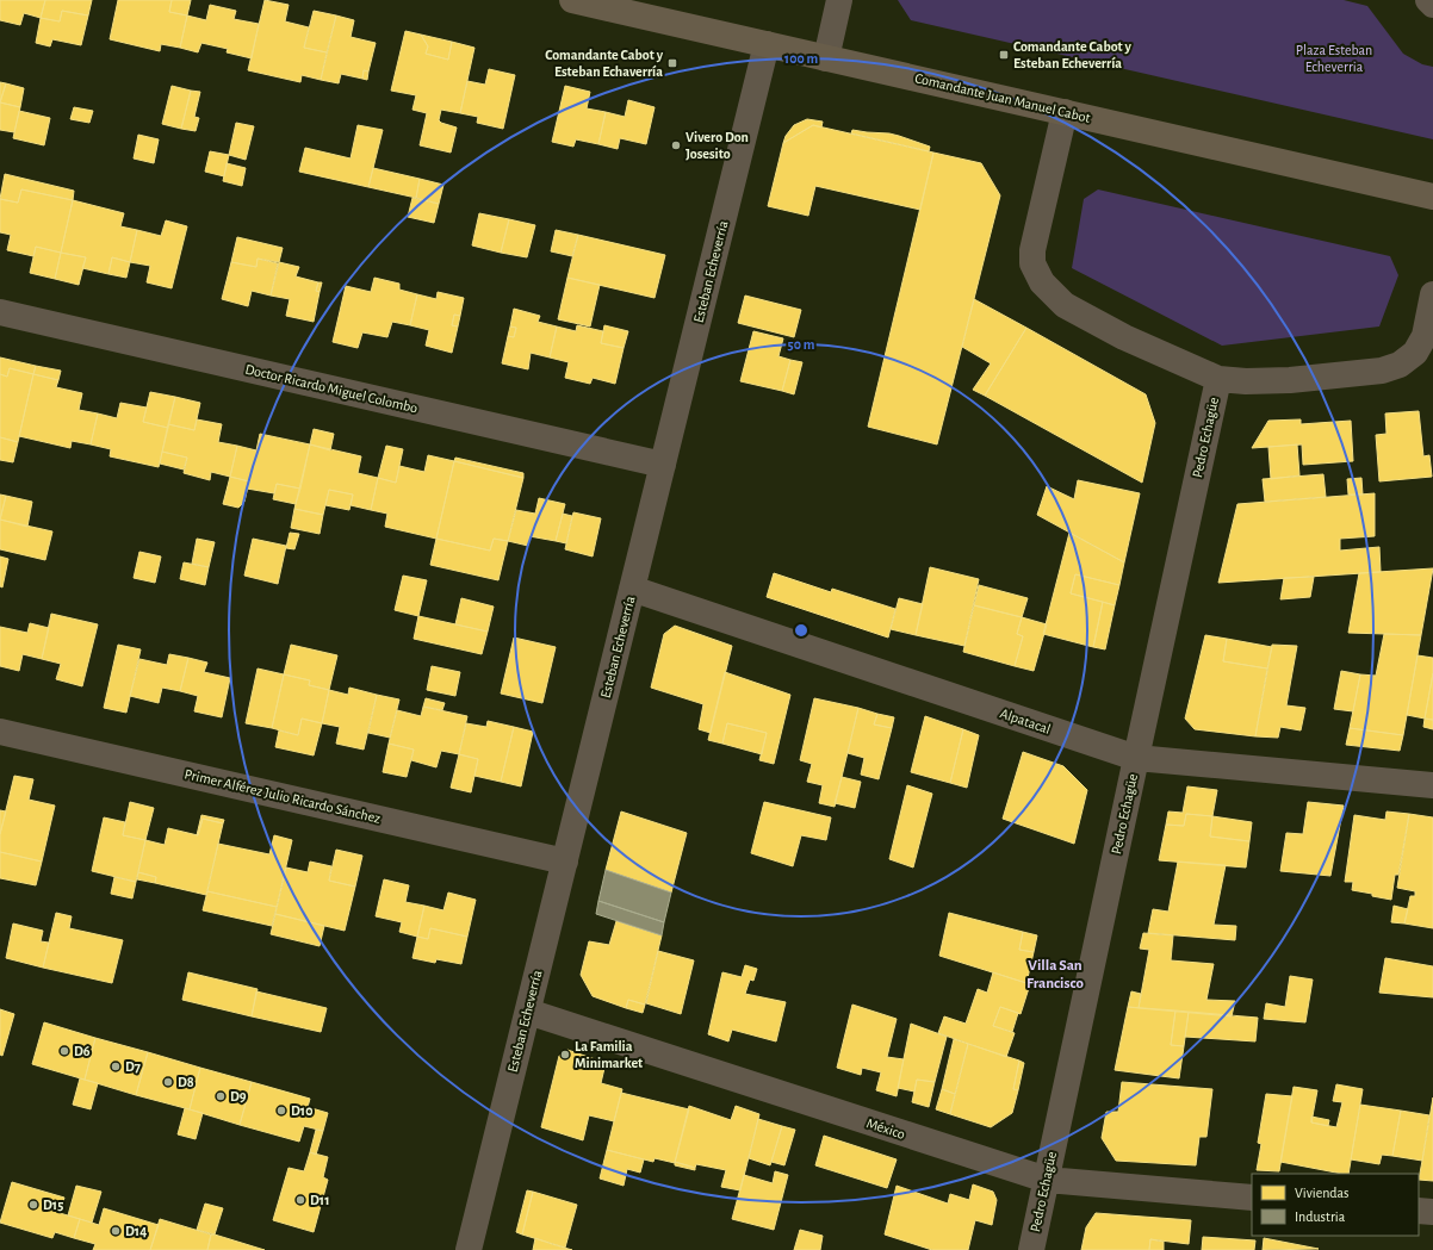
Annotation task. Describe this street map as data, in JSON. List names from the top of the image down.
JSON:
{
  "streets": {
    "main road": ["Comandante Juan Manuel Cabot"],
    "street": [
      "Esteban Echeverría",
      "Doctor Ricardo Miguel Colombo",
      "Pedro Echagüe",
      "Alpatacal",
      "Primer Alférez Julio Ricardo Sánchez",
      "México"
    ]
  },
  "crossings": [
    ["Comandante Juan Manuel Cabot", "Esteban Echeverría"],
    ["Comandante Juan Manuel Cabot", "Pedro Echagüe"],
    ["Esteban Echeverría", "Doctor Ricardo Miguel Colombo"],
    ["Esteban Echeverría", "Alpatacal"],
    ["Esteban Echeverría", "Primer Alférez Julio Ricardo Sánchez"],
    ["Esteban Echeverría", "México"],
    ["Pedro Echagüe", "Alpatacal"],
    ["Pedro Echagüe", "México"]
  ],
  "districts": ["Villa San Francisco"],
  "parks": ["Plaza Esteban Echeverria"],
  "places": {
    "transit": ["Comandante Cabot y Esteban Echeverría", "Comandante Cabot y Esteban Echaverría"],
    "other": [
      "Vivero Don Josesito",
      "D6",
      "La Familia Minimarket",
      "D7",
      "D8",
      "D9",
      "D10",
      "D11",
      "D15",
      "D14"
    ]
  },
  "legend": ["Viviendas", "Industria"],
  "rings": ["100 m", "50 m"]
}
